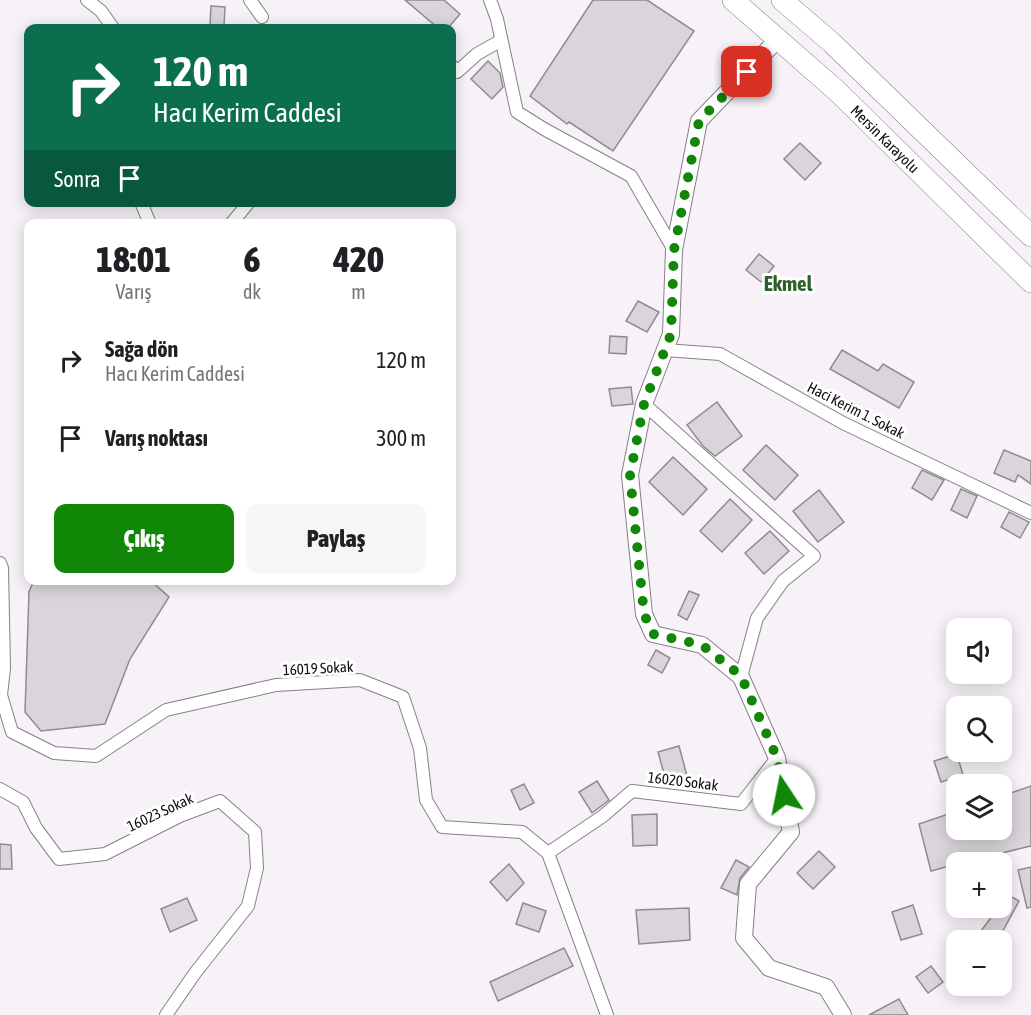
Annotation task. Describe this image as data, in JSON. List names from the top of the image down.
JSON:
{
  "streets": {
    "highway": ["Mersin Karayolu"],
    "street": [
      "Haci Kerim 1. Sokak",
      "16019 Sokak",
      "16020 Sokak",
      "16023 Sokak"
    ]
  },
  "crossings": [
    ["16019 Sokak", "16020 Sokak"]
  ],
  "districts": ["Ekmel"],
  "page": {
    "turn": ["120 m", "Hacı Kerim Caddesi"],
    "then": "Sonra",
    "eta": [
      "18:01",
      "Varış",
      "6",
      "dk",
      "420",
      "m"
    ],
    "list": [
      {
        "name": "Sağa dön",
        "note": "Hacı Kerim Caddesi",
        "value": "120 m"
      },
      {
        "name": "Varış noktası",
        "value": "300 m"
      }
    ],
    "buttons": ["Çıkış", "Paylaş"],
    "map_buttons": ["+", "−"]
  }
}
